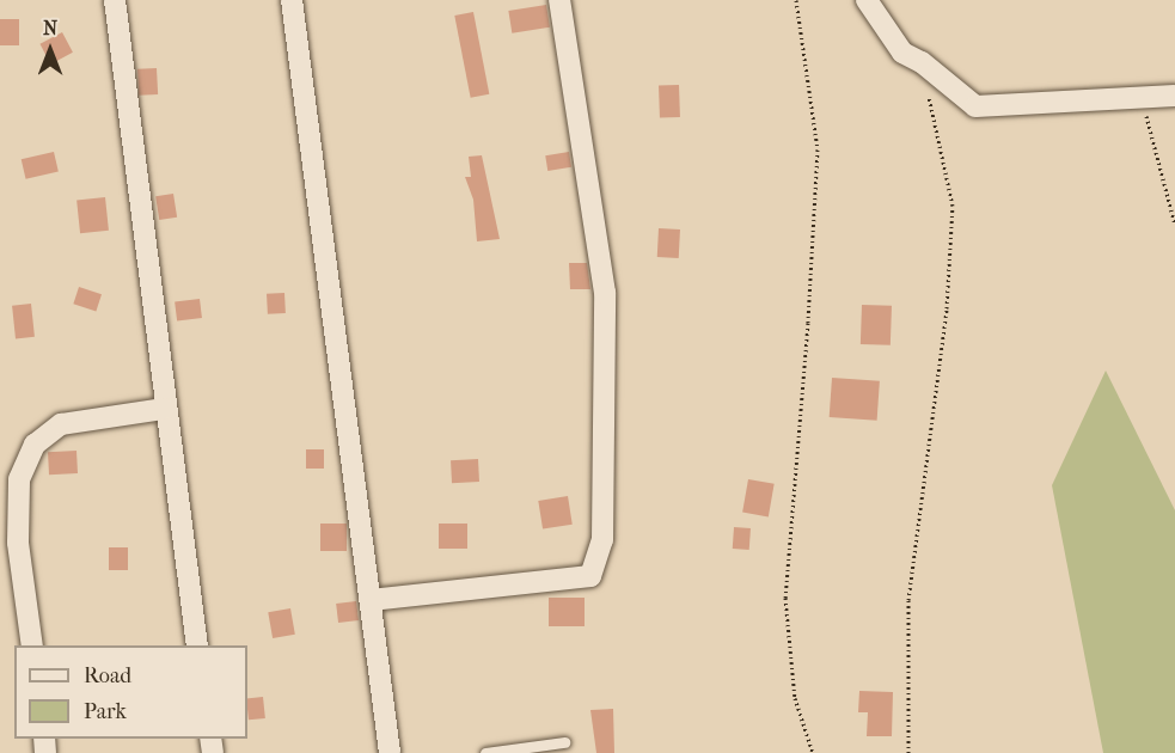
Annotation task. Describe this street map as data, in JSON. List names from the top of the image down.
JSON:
{
  "legend": ["Road", "Park"],
  "north": "top"
}
